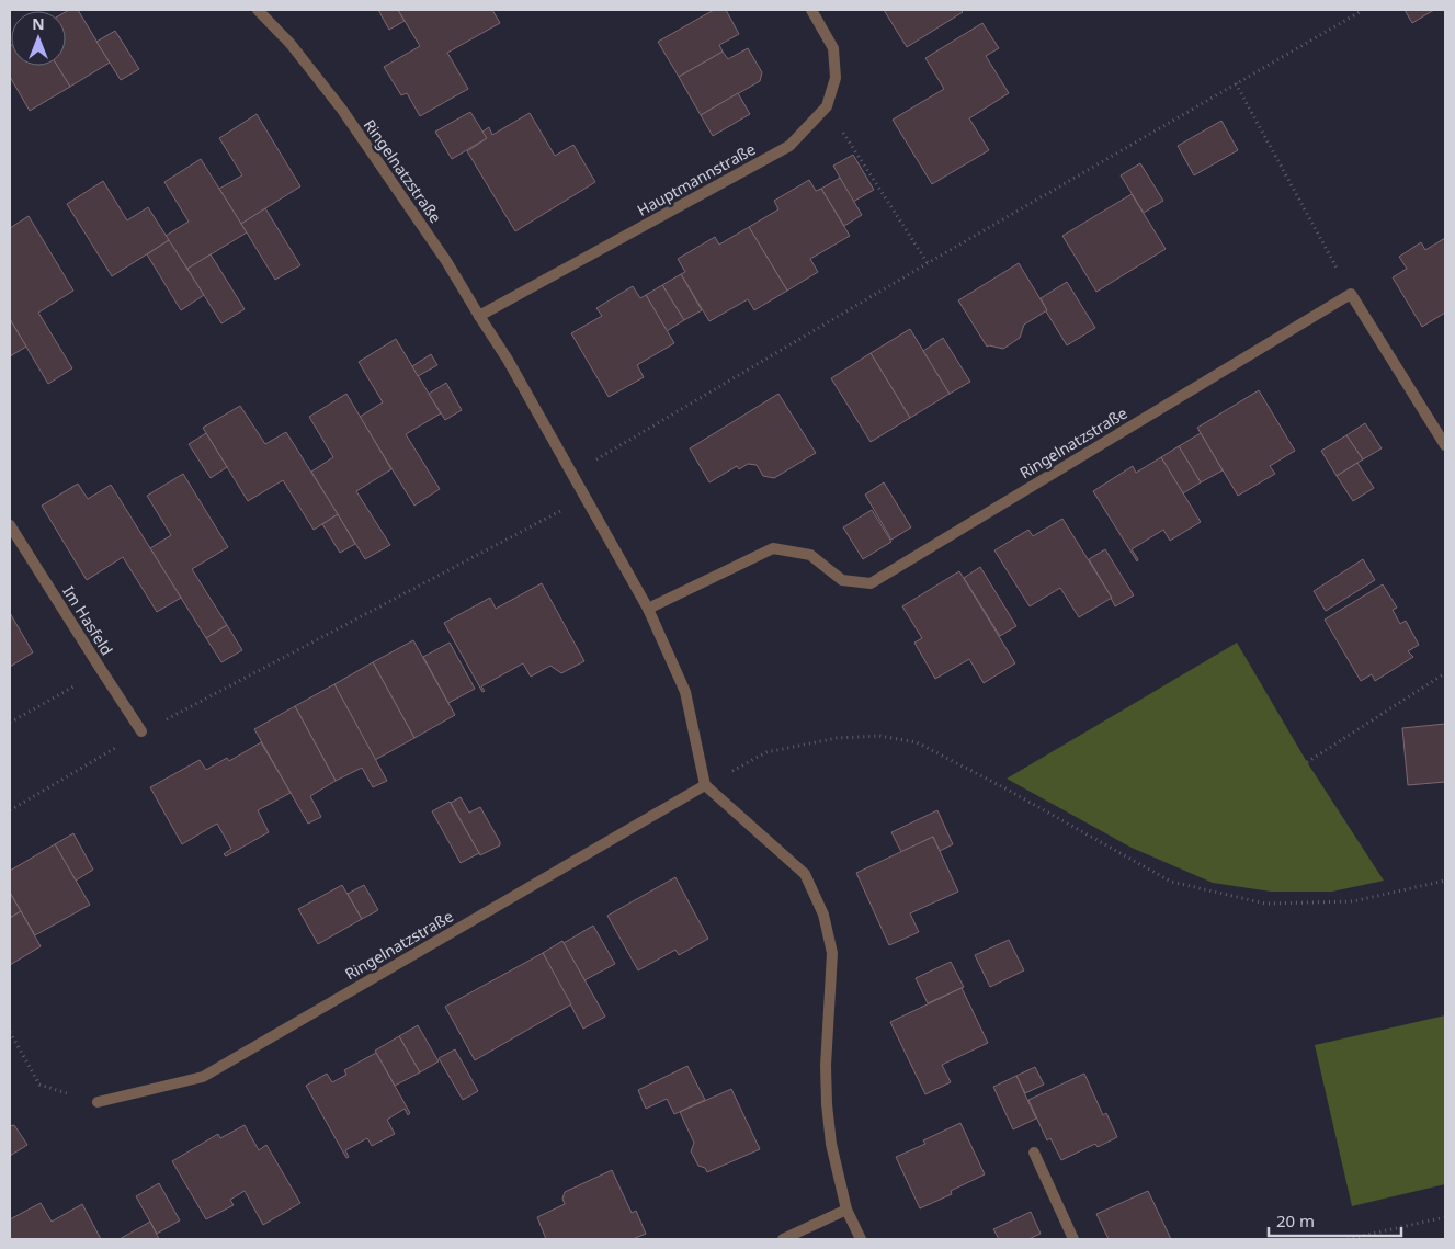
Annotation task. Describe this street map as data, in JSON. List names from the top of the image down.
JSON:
{
  "streets": {
    "street": ["Ringelnatzstraße", "Hauptmannstraße", "Im Hasfeld"]
  },
  "crossings": [
    ["Ringelnatzstraße", "Hauptmannstraße"]
  ],
  "scale_bar": "20 m",
  "north": "top"
}
